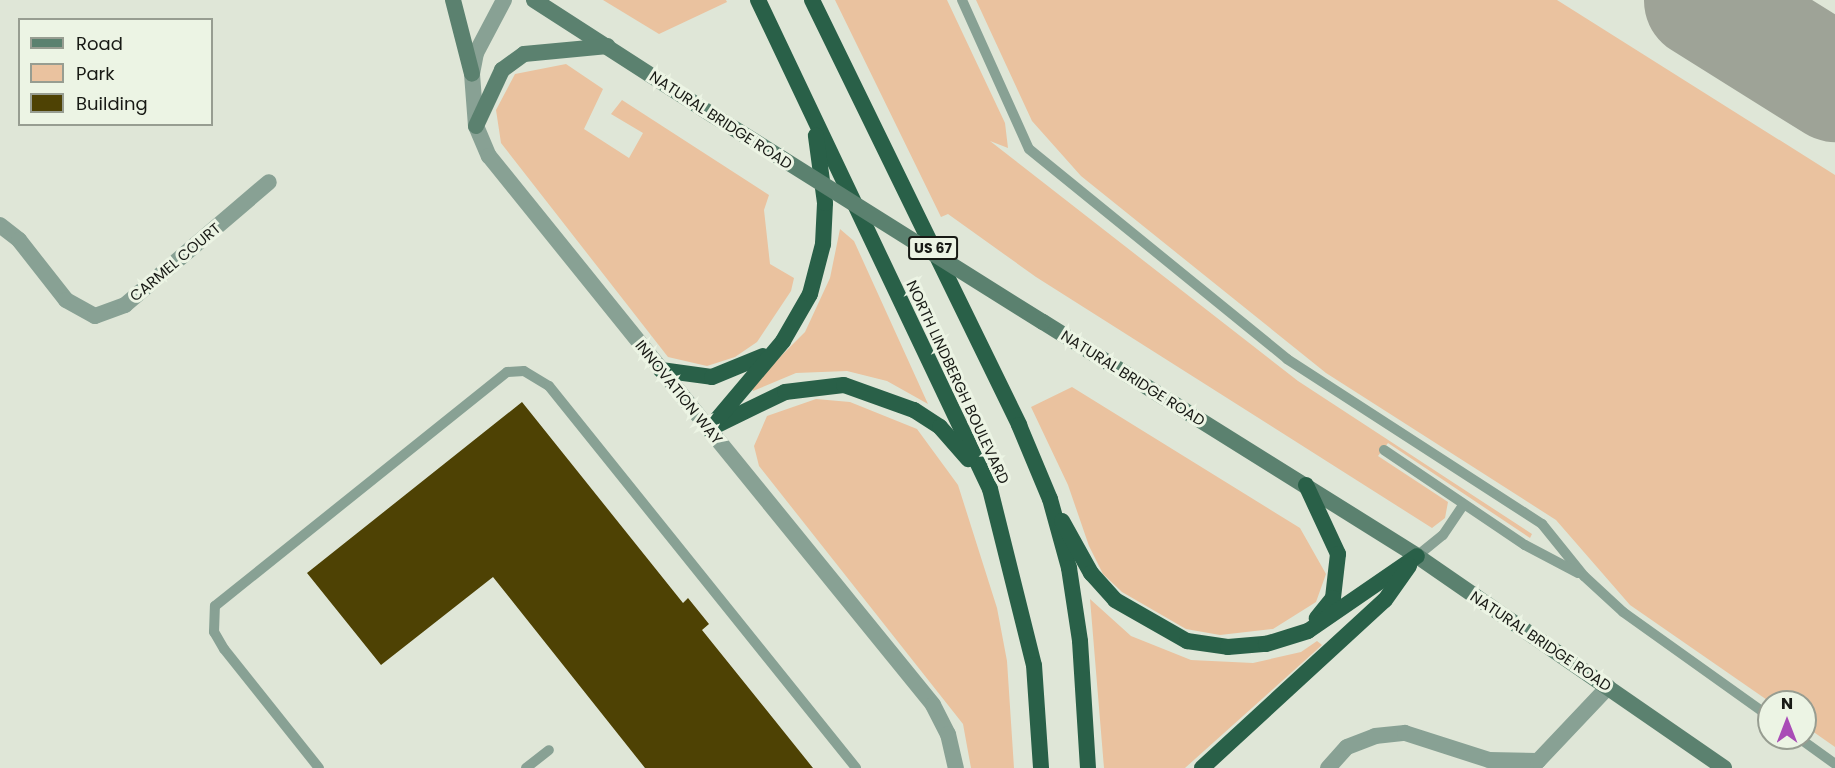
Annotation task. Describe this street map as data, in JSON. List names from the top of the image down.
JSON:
{
  "streets": {
    "highway": ["US 67", "NORTH LINDBERGH BOULEVARD"],
    "main road": ["NATURAL BRIDGE ROAD"],
    "street": ["CARMEL COURT", "INNOVATION WAY"]
  },
  "legend": ["Road", "Park", "Building"],
  "north": "top"
}
